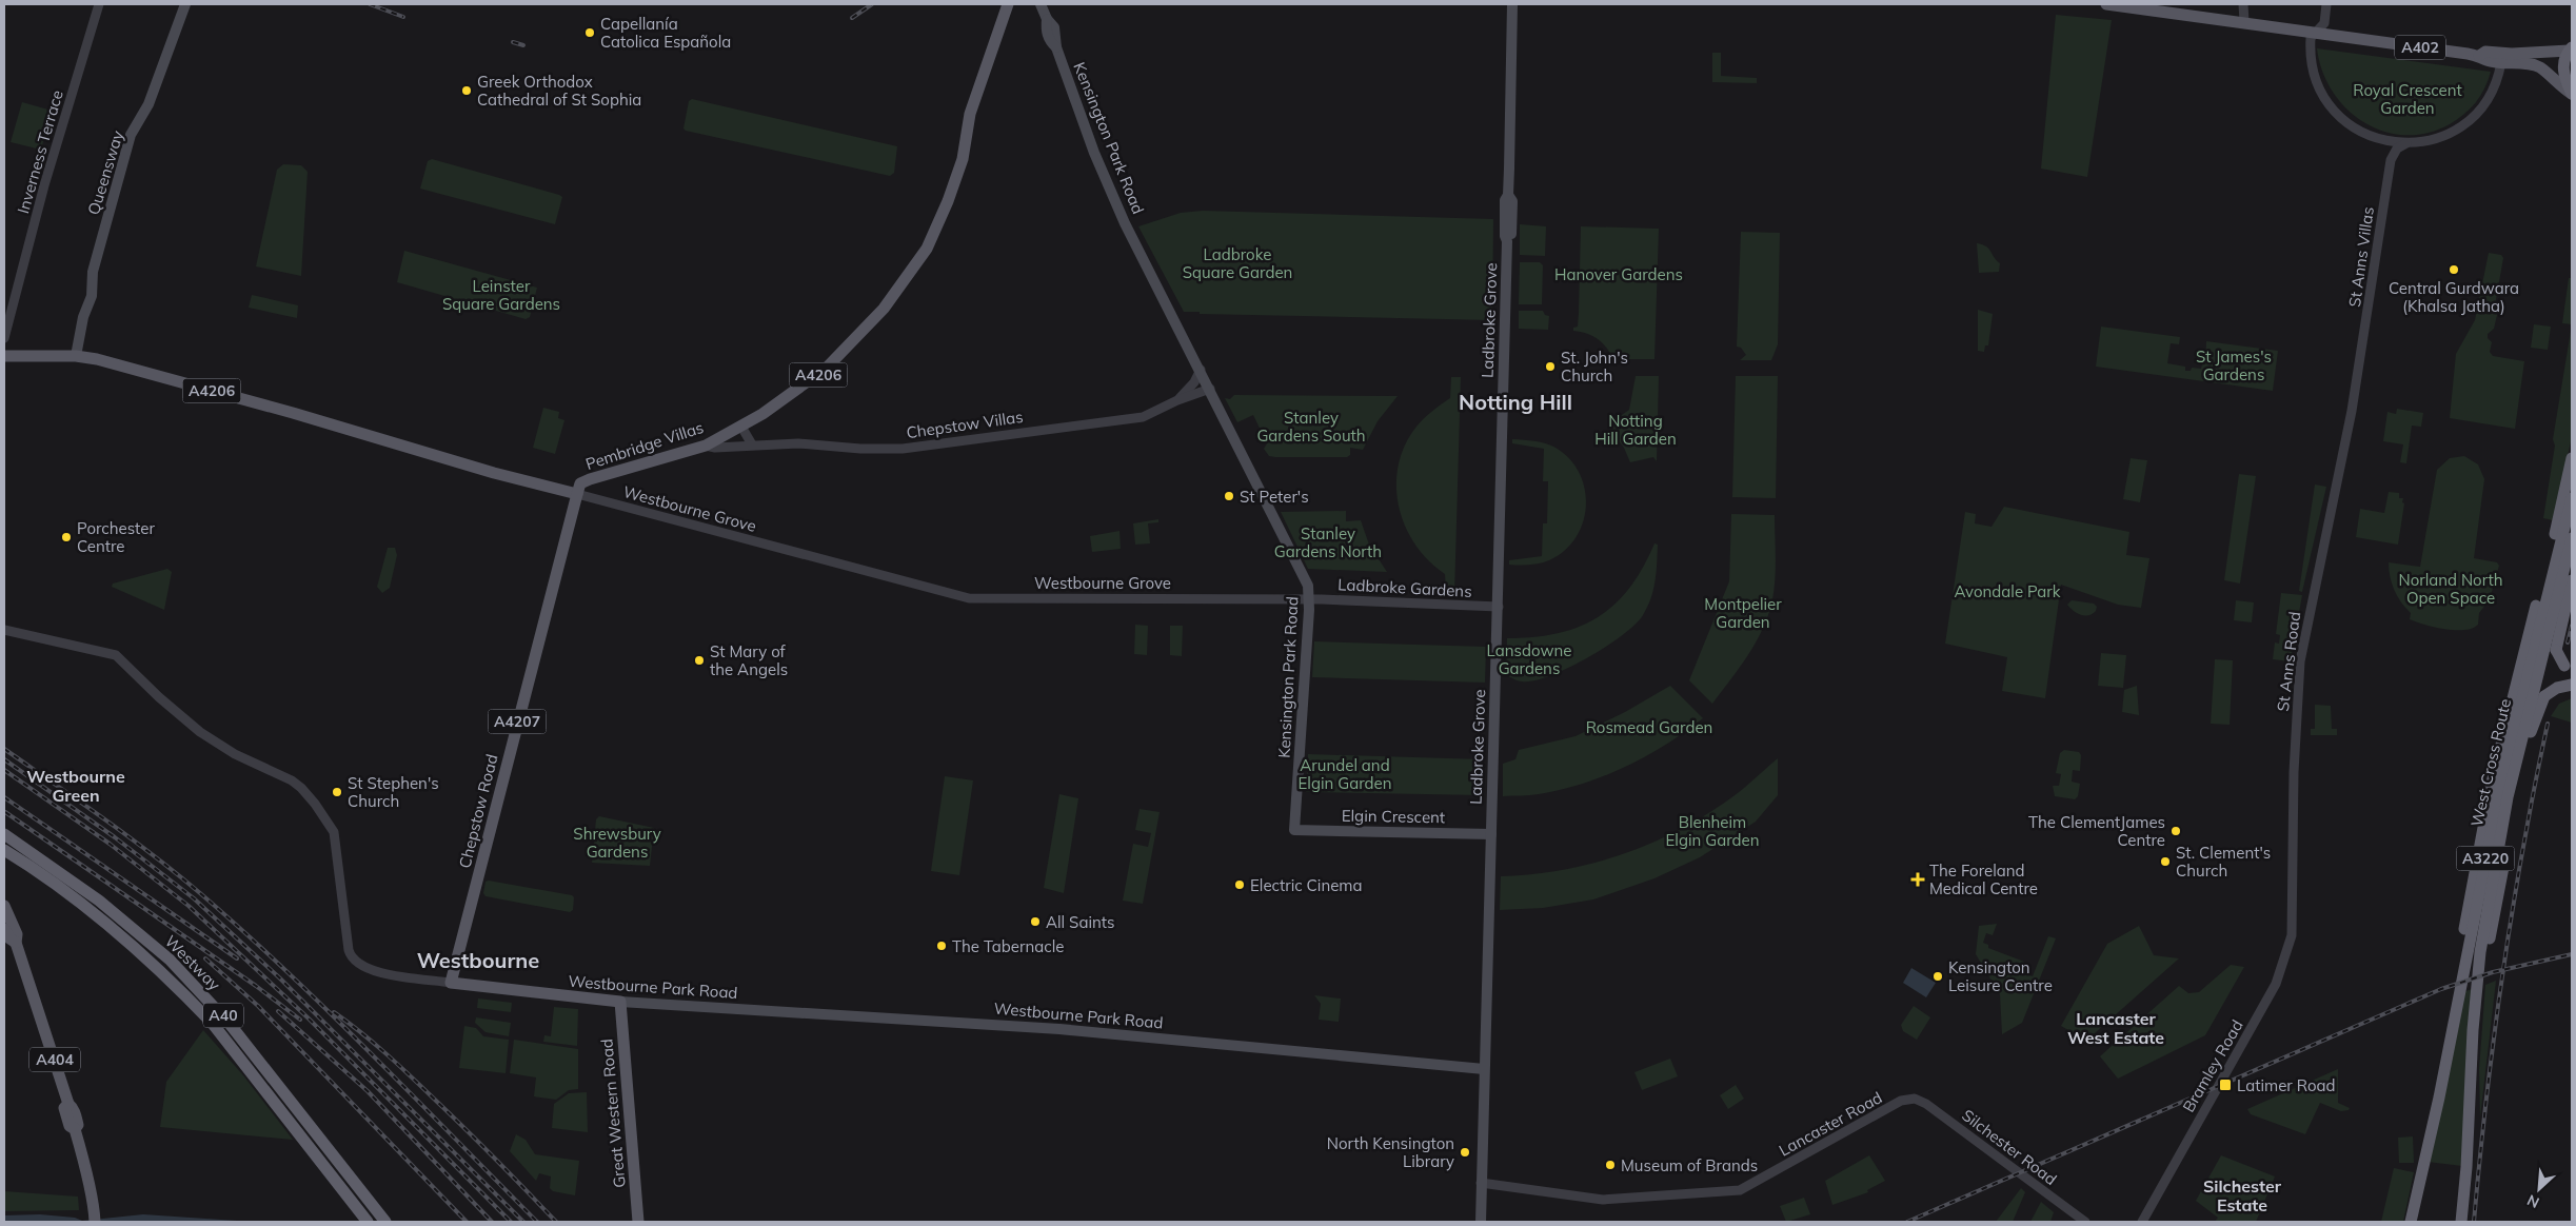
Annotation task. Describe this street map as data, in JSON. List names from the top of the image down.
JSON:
{
  "streets": {
    "highway": [
      "West Cross Route",
      "A3220",
      "Westway",
      "A40"
    ],
    "main road": [
      "A402",
      "Kensington Park Road",
      "Queensway",
      "Ladbroke Grove",
      "A4206",
      "Pembridge Villas",
      "Westbourne Grove",
      "A4207",
      "Chepstow Road",
      "Elgin Crescent",
      "Westbourne Park Road",
      "A404",
      "Great Western Road"
    ],
    "street": [
      "Inverness Terrace",
      "St Anns Villas",
      "Chepstow Villas",
      "Ladbroke Gardens",
      "St Anns Road",
      "Bramley Road",
      "Lancaster Road",
      "Silchester Road"
    ]
  },
  "crossings": [
    ["Kensington Park Road", "Chepstow Villas"],
    ["Kensington Park Road", "Westbourne Grove"],
    ["Kensington Park Road", "Ladbroke Gardens"],
    ["Kensington Park Road", "Elgin Crescent"],
    ["Queensway", "A4206"],
    ["Queensway", "Westbourne Grove"],
    ["St Anns Villas", "St Anns Road"],
    ["Ladbroke Grove", "Ladbroke Gardens"],
    ["Ladbroke Grove", "Elgin Crescent"],
    ["Ladbroke Grove", "Westbourne Park Road"],
    ["Ladbroke Grove", "Lancaster Road"],
    ["A4206", "Westbourne Grove"],
    ["Chepstow Villas", "Pembridge Villas"],
    ["Pembridge Villas", "Westbourne Grove"],
    ["Pembridge Villas", "Chepstow Road"],
    ["Westbourne Grove", "Ladbroke Gardens"],
    ["Westbourne Grove", "Chepstow Road"],
    ["St Anns Road", "Bramley Road"],
    ["West Cross Route", "A3220"],
    ["Chepstow Road", "Westbourne Park Road"],
    ["Westbourne Park Road", "Great Western Road"],
    ["Lancaster Road", "Silchester Road"]
  ],
  "districts": [
    "Notting Hill",
    "Westbourne Green",
    "Westbourne",
    "Lancaster West Estate",
    "Silchester Estate"
  ],
  "parks": [
    "Royal Crescent Garden",
    "Ladbroke Square Garden",
    "Hanover Gardens",
    "Leinster Square Gardens",
    "St James's Gardens",
    "Stanley Gardens South",
    "Notting Hill Garden",
    "Stanley Gardens North",
    "Norland North Open Space",
    "Avondale Park",
    "Montpelier Garden",
    "Lansdowne Gardens",
    "Rosmead Garden",
    "Arundel and Elgin Garden",
    "Blenheim Elgin Garden",
    "Shrewsbury Gardens"
  ],
  "places": {
    "other": [
      "Capellanía Catolica Española",
      "Greek Orthodox Cathedral of St Sophia",
      "Central Gurdwara (Khalsa Jatha)",
      "St. John's Church",
      "St Peter's",
      "Porchester Centre",
      "St Mary of the Angels",
      "St Stephen's Church",
      "The ClementJames Centre",
      "St. Clement's Church",
      "Electric Cinema",
      "All Saints",
      "The Tabernacle",
      "Kensington Leisure Centre",
      "North Kensington Library",
      "Museum of Brands"
    ],
    "health": ["The Foreland Medical Centre"],
    "transit": ["Latimer Road"]
  },
  "north": "bottom left"
}
